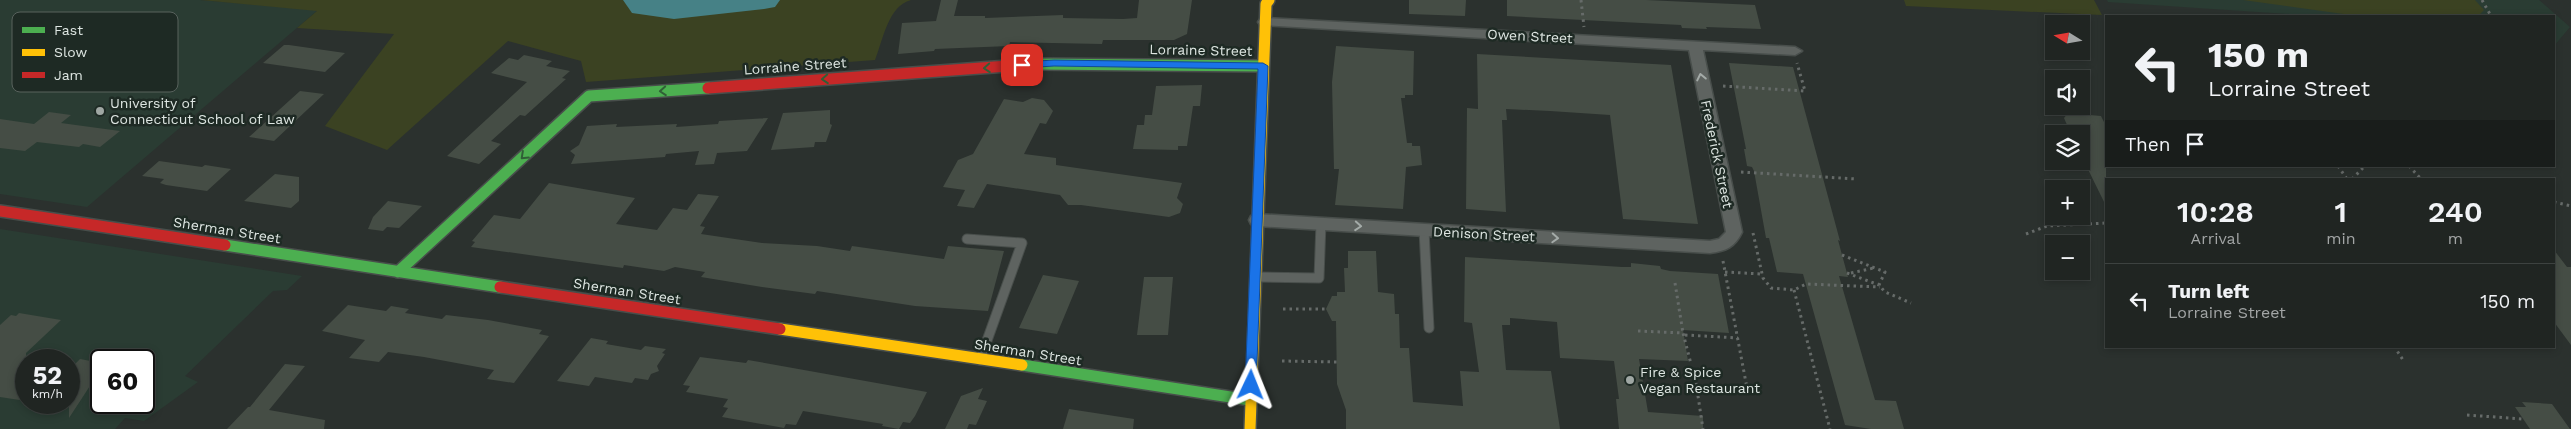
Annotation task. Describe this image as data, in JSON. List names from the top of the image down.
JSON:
{
  "streets": {
    "street": [
      "Owen Street",
      "Lorraine Street",
      "Frederick Street",
      "Sherman Street",
      "Denison Street"
    ]
  },
  "crossings": [
    ["Owen Street", "Frederick Street"],
    ["Lorraine Street", "Sherman Street"],
    ["Frederick Street", "Denison Street"]
  ],
  "one_way": ["Lorraine Street", "Frederick Street", "Denison Street"],
  "places": ["University of Connecticut School of Law", "Fire & Spice Vegan Restaurant"],
  "legend": ["Fast", "Slow", "Jam"],
  "north": "left",
  "page": {
    "map_buttons": ["+", "−"],
    "turn": ["150 m", "Lorraine Street"],
    "then": "Then",
    "eta": [
      "10:28",
      "Arrival",
      "1",
      "min",
      "240",
      "m"
    ],
    "list": [
      {
        "name": "Turn left",
        "note": "Lorraine Street",
        "value": "150 m"
      }
    ],
    "speed": "52 km/h",
    "limit": "60"
  }
}
